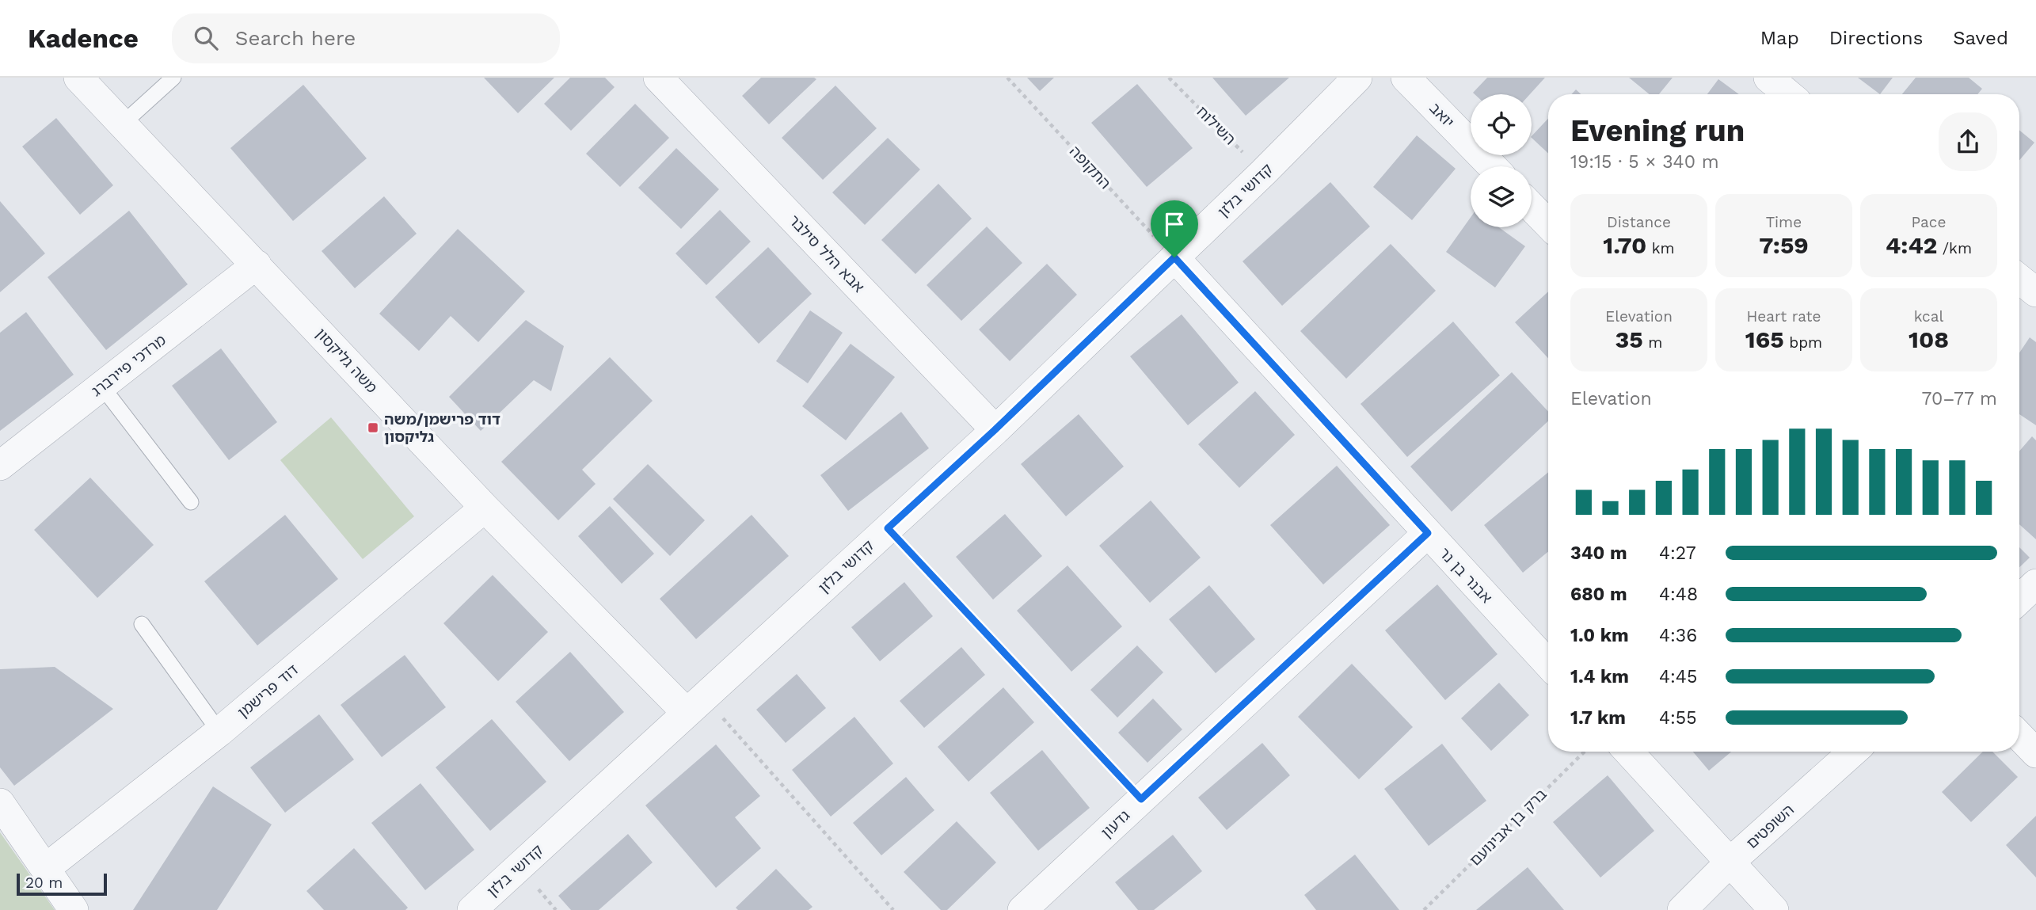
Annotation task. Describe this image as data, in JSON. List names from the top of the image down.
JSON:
{
  "streets": {
    "street": [
      "יואב",
      "קדושי בלזן",
      "אבא הלל סילבר",
      "משה גליקסון",
      "מרדכי פיירברג",
      "אבנר בן נר",
      "דוד פרישמן",
      "גדעון",
      "השופטים"
    ],
    "path": ["השילוח", "התקופה", "ברק בן אבינועם"]
  },
  "crossings": [
    ["השילוח", "קדושי בלזן"],
    ["התקופה", "קדושי בלזן"],
    ["התקופה", "אבנר בן נר"],
    ["קדושי בלזן", "אבא הלל סילבר"],
    ["קדושי בלזן", "משה גליקסון"],
    ["קדושי בלזן", "אבנר בן נר"],
    ["משה גליקסון", "מרדכי פיירברג"],
    ["משה גליקסון", "דוד פרישמן"],
    ["אבנר בן נר", "גדעון"]
  ],
  "places": {
    "transit": ["דוד פרישמן/משה גליקסון"]
  },
  "scale_bar": "20 m",
  "page": {
    "header": "Kadence",
    "search": "Search here",
    "nav": ["Map", "Directions", "Saved"],
    "heading": ["Evening run", "19:15 · 5 × 340 m"],
    "stats": [
      ["Distance", "1.70 km"],
      ["Time", "7:59"],
      ["Pace", "4:42 /km"],
      ["Elevation", "35 m"],
      ["Heart rate", "165 bpm"],
      ["kcal", "108"]
    ],
    "chart": ["Elevation", "70–77 m"],
    "list": [
      {
        "name": "340 m",
        "note": "4:27"
      },
      {
        "name": "680 m",
        "note": "4:48"
      },
      {
        "name": "1.0 km",
        "note": "4:36"
      },
      {
        "name": "1.4 km",
        "note": "4:45"
      },
      {
        "name": "1.7 km",
        "note": "4:55"
      }
    ],
    "scale": "20 m"
  }
}
